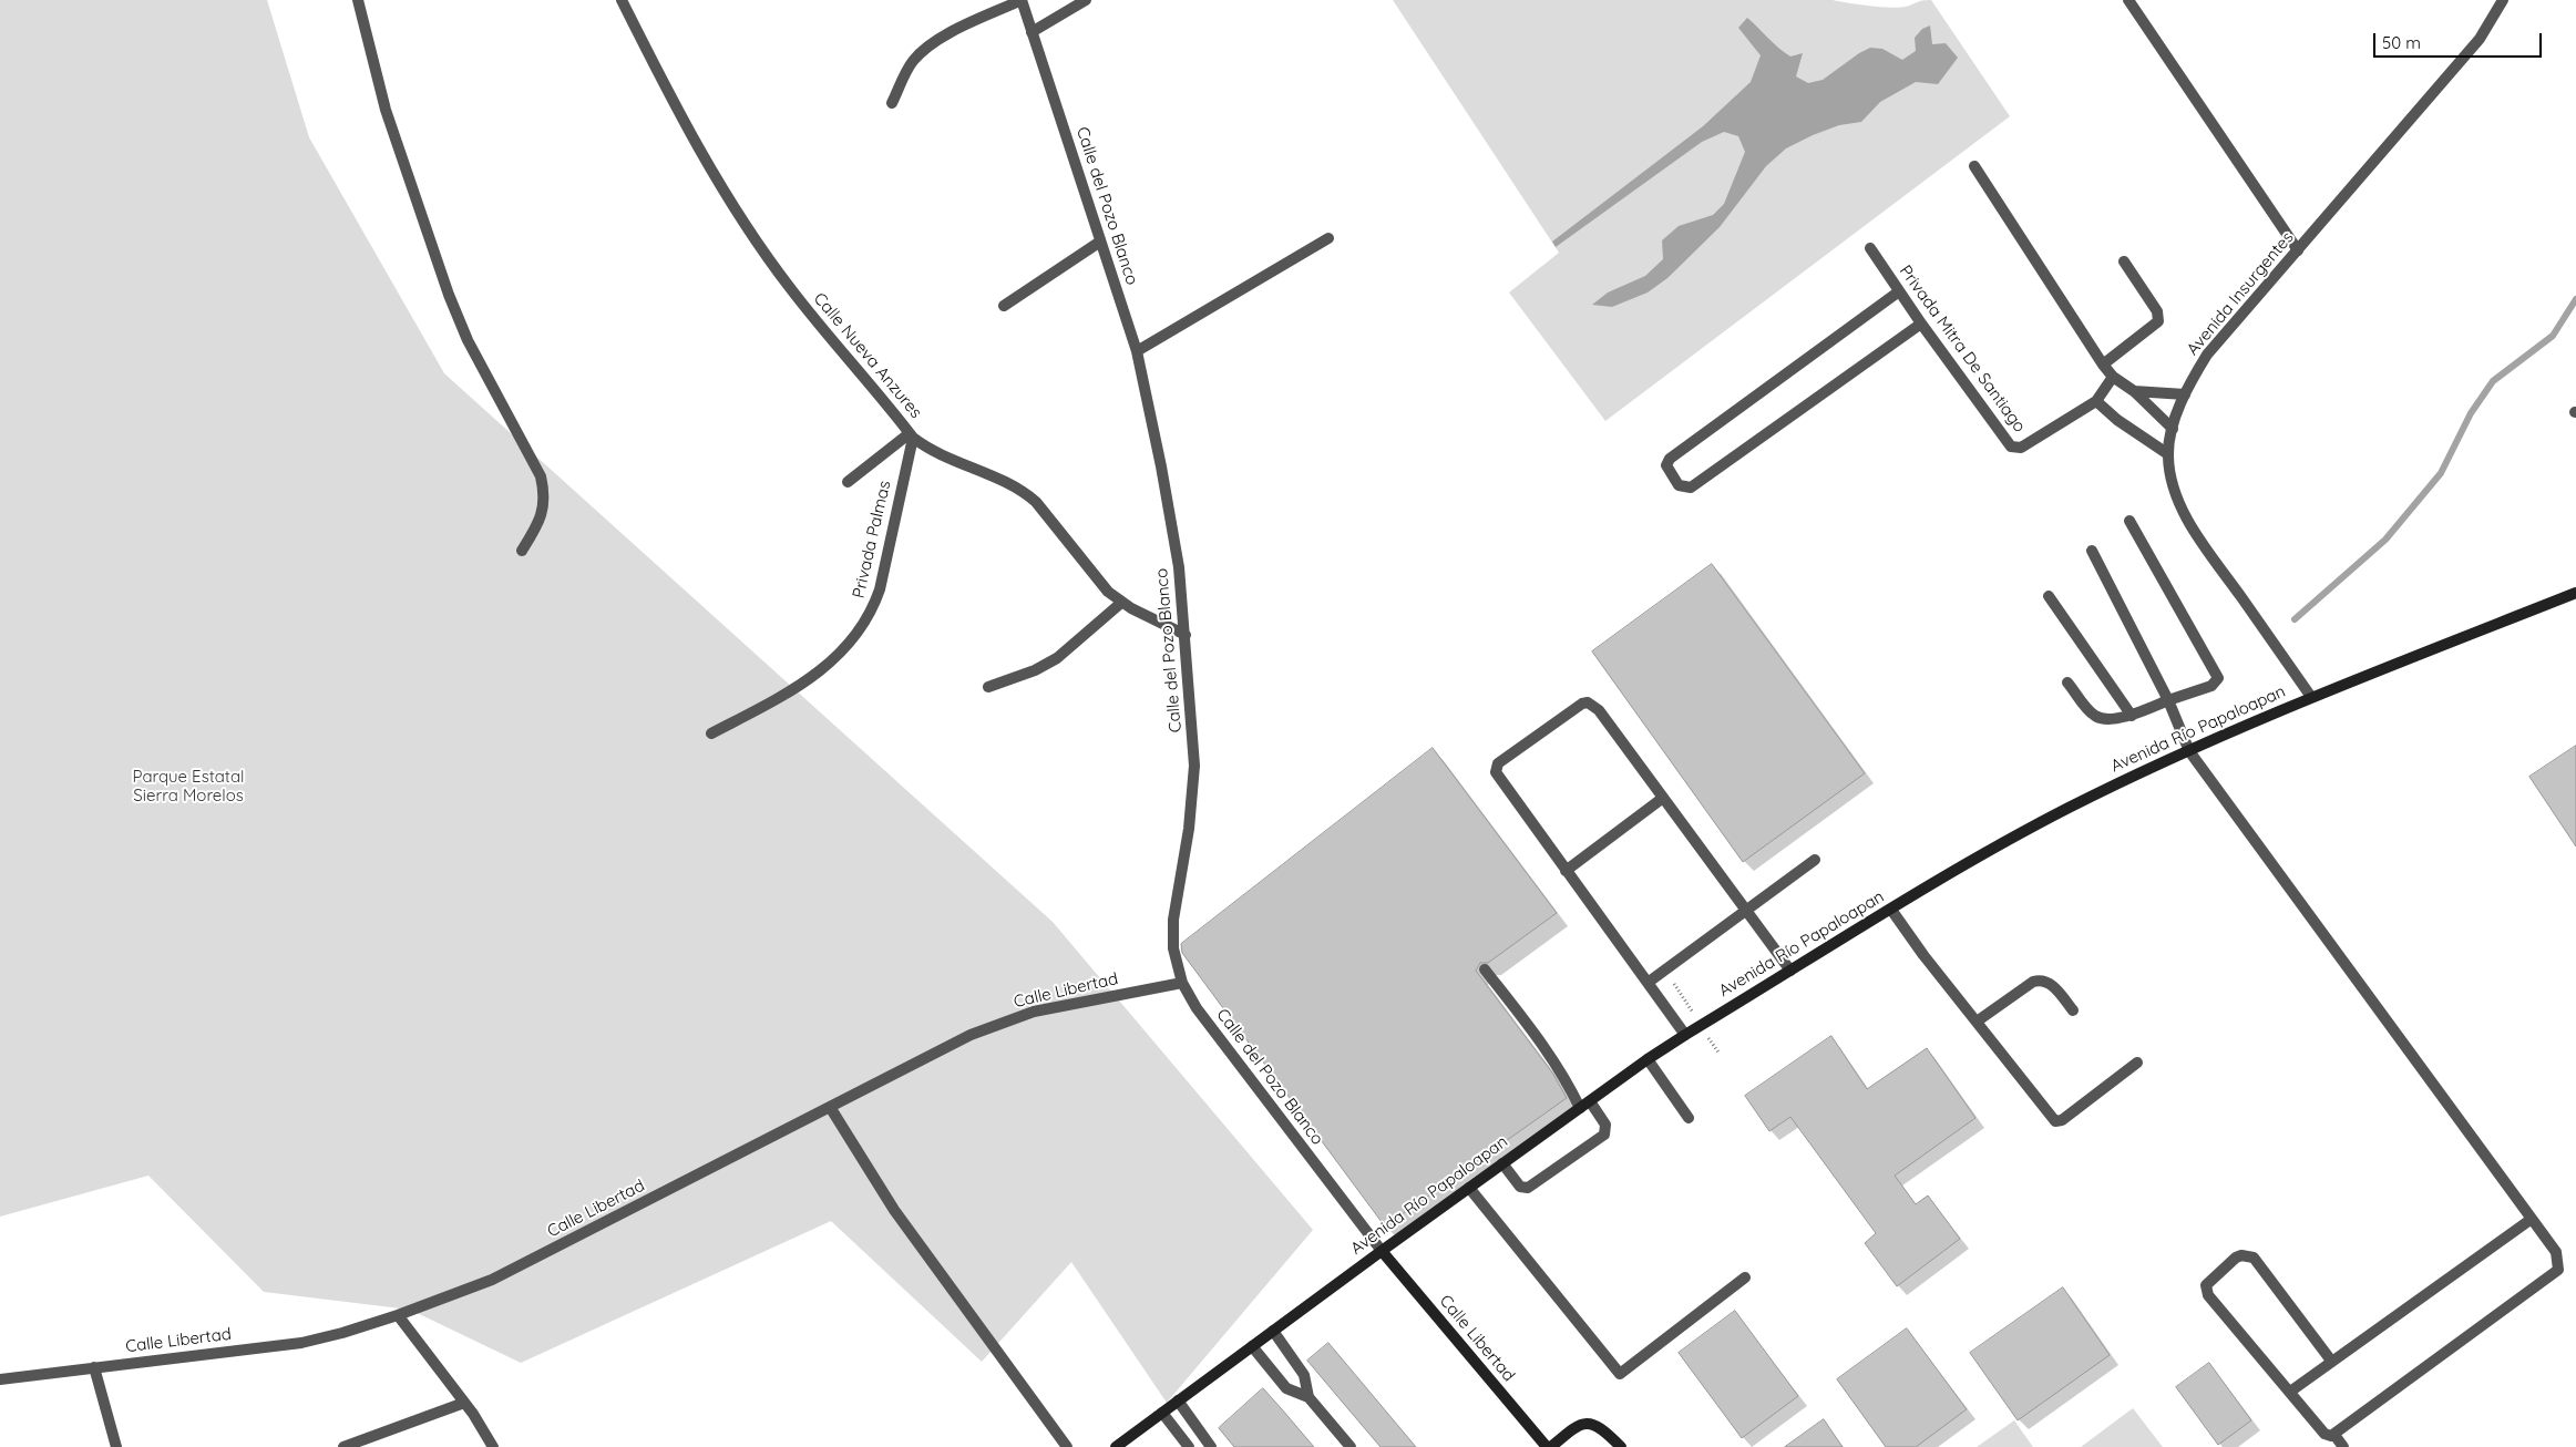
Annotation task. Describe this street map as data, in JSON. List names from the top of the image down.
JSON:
{
  "streets": {
    "main road": ["Avenida Río Papaloapan", "Calle Libertad"],
    "street": [
      "Calle del Pozo Blanco",
      "Avenida Insurgentes",
      "Privada Mitra De Santiago",
      "Calle Nueva Anzures",
      "Privada Palmas"
    ]
  },
  "crossings": [
    ["Calle del Pozo Blanco", "Calle Nueva Anzures"],
    ["Calle del Pozo Blanco", "Avenida Río Papaloapan"],
    ["Calle del Pozo Blanco", "Calle Libertad"],
    ["Avenida Insurgentes", "Avenida Río Papaloapan"],
    ["Calle Nueva Anzures", "Privada Palmas"],
    ["Avenida Río Papaloapan", "Calle Libertad"]
  ],
  "parks": ["Parque Estatal Sierra Morelos"],
  "scale_bar": "50 m"
}
